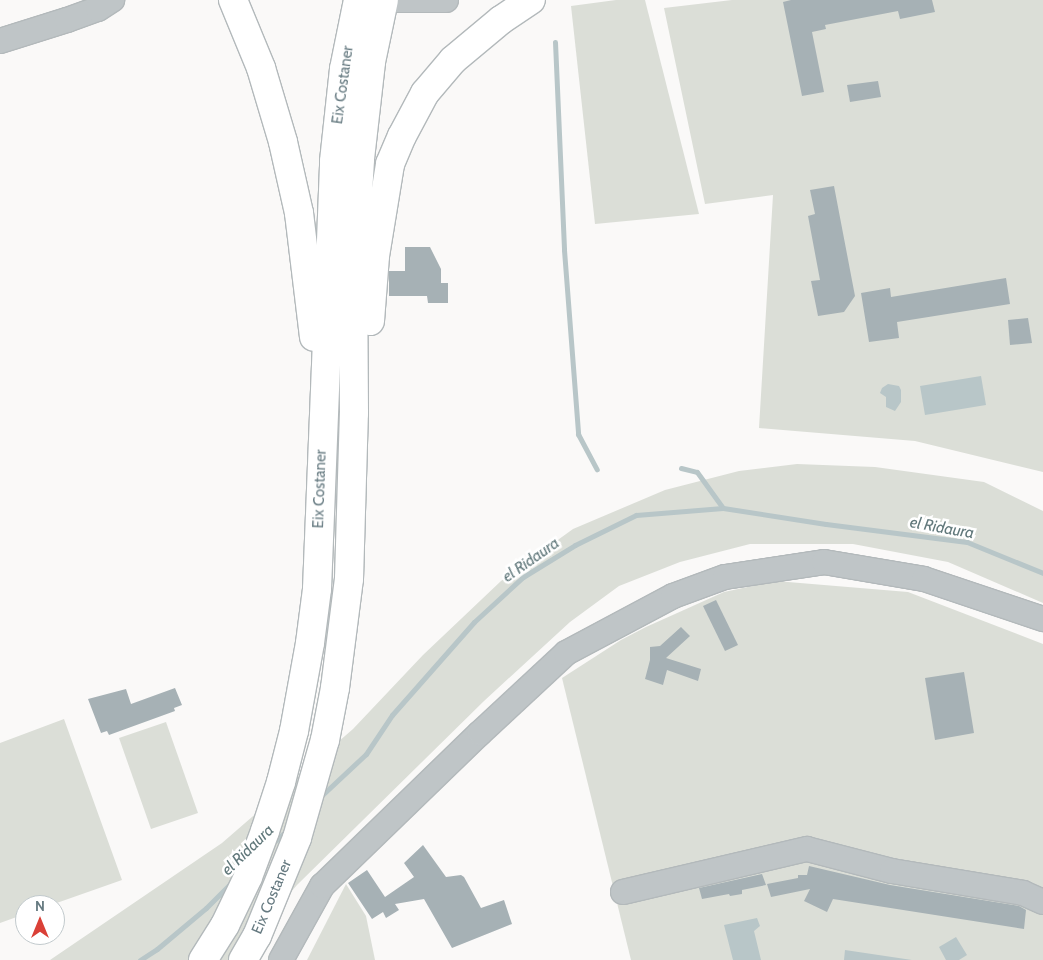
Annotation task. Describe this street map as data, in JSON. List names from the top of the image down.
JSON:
{
  "streets": {
    "highway": ["Eix Costaner"]
  },
  "water": ["el Ridaura"],
  "north": "top"
}
